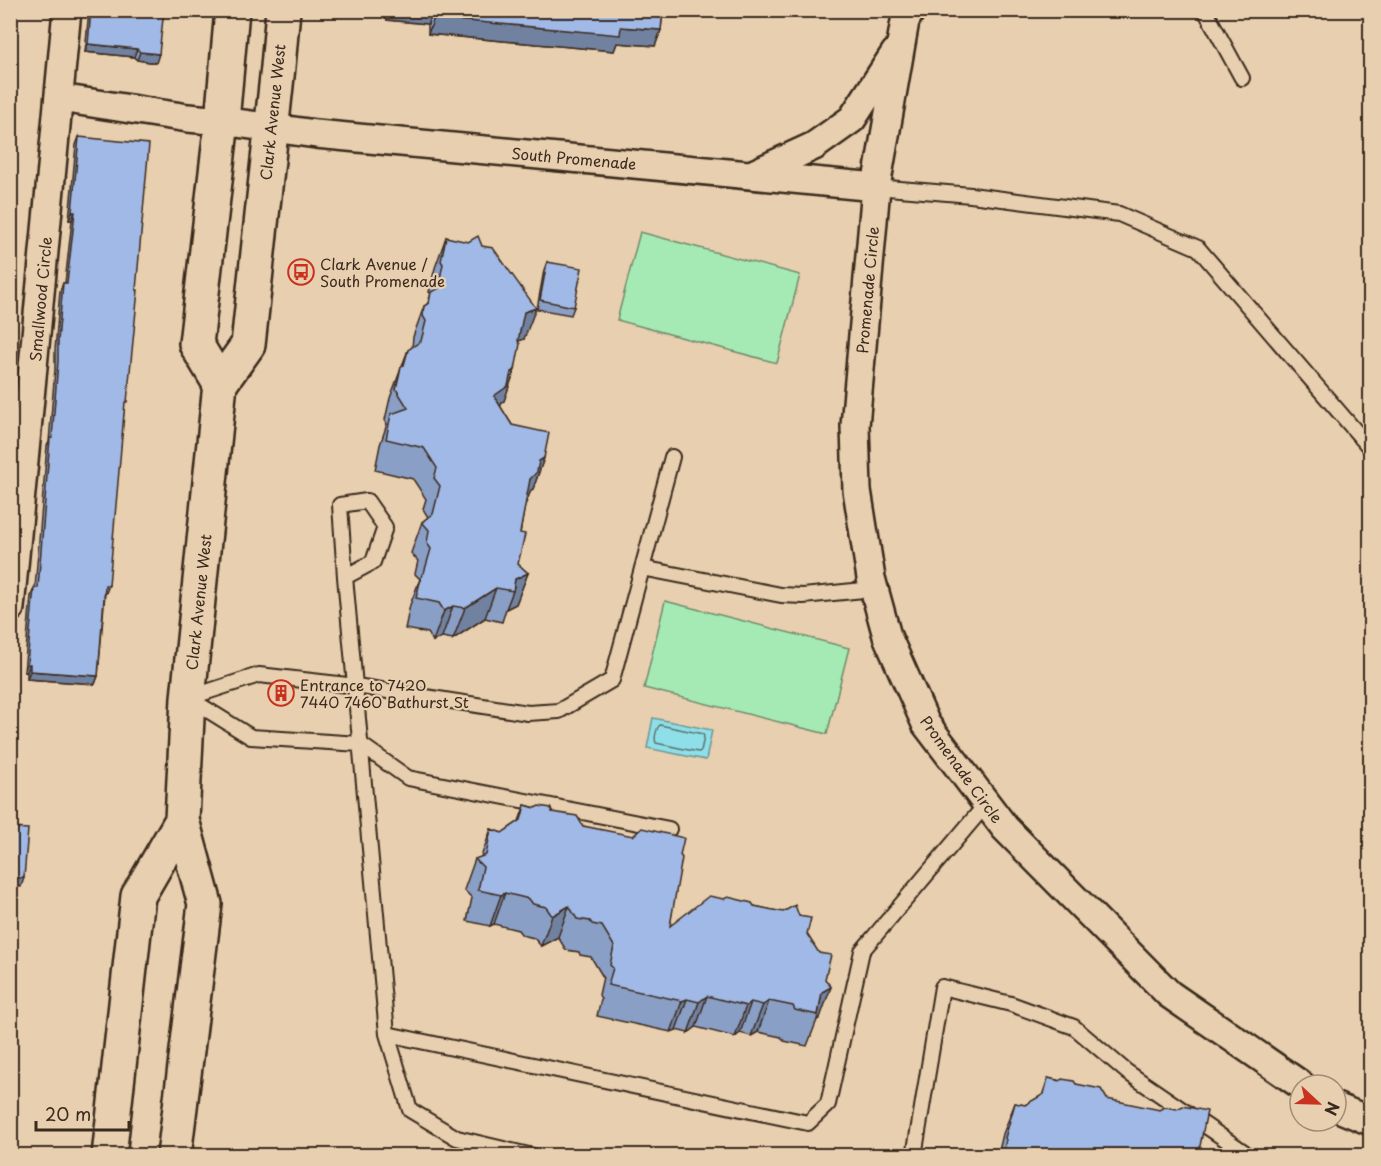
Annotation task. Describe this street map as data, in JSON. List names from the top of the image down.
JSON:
{
  "streets": {
    "street": [
      "Clark Avenue West",
      "South Promenade",
      "Promenade Circle",
      "Smallwood Circle"
    ]
  },
  "crossings": [
    ["Clark Avenue West", "South Promenade"],
    ["South Promenade", "Promenade Circle"]
  ],
  "places": {
    "bus stop": ["Clark Avenue / South Promenade"],
    "building": ["Entrance to 7420 7440 7460 Bathurst St"]
  },
  "scale_bar": "20 m",
  "north": "right"
}
